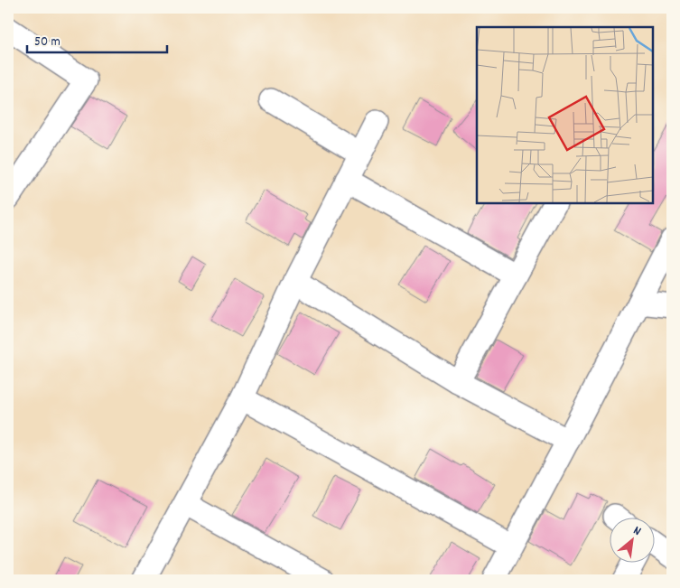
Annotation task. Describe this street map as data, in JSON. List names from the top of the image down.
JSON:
{
  "scale_bar": "50 m",
  "north": "top right"
}
